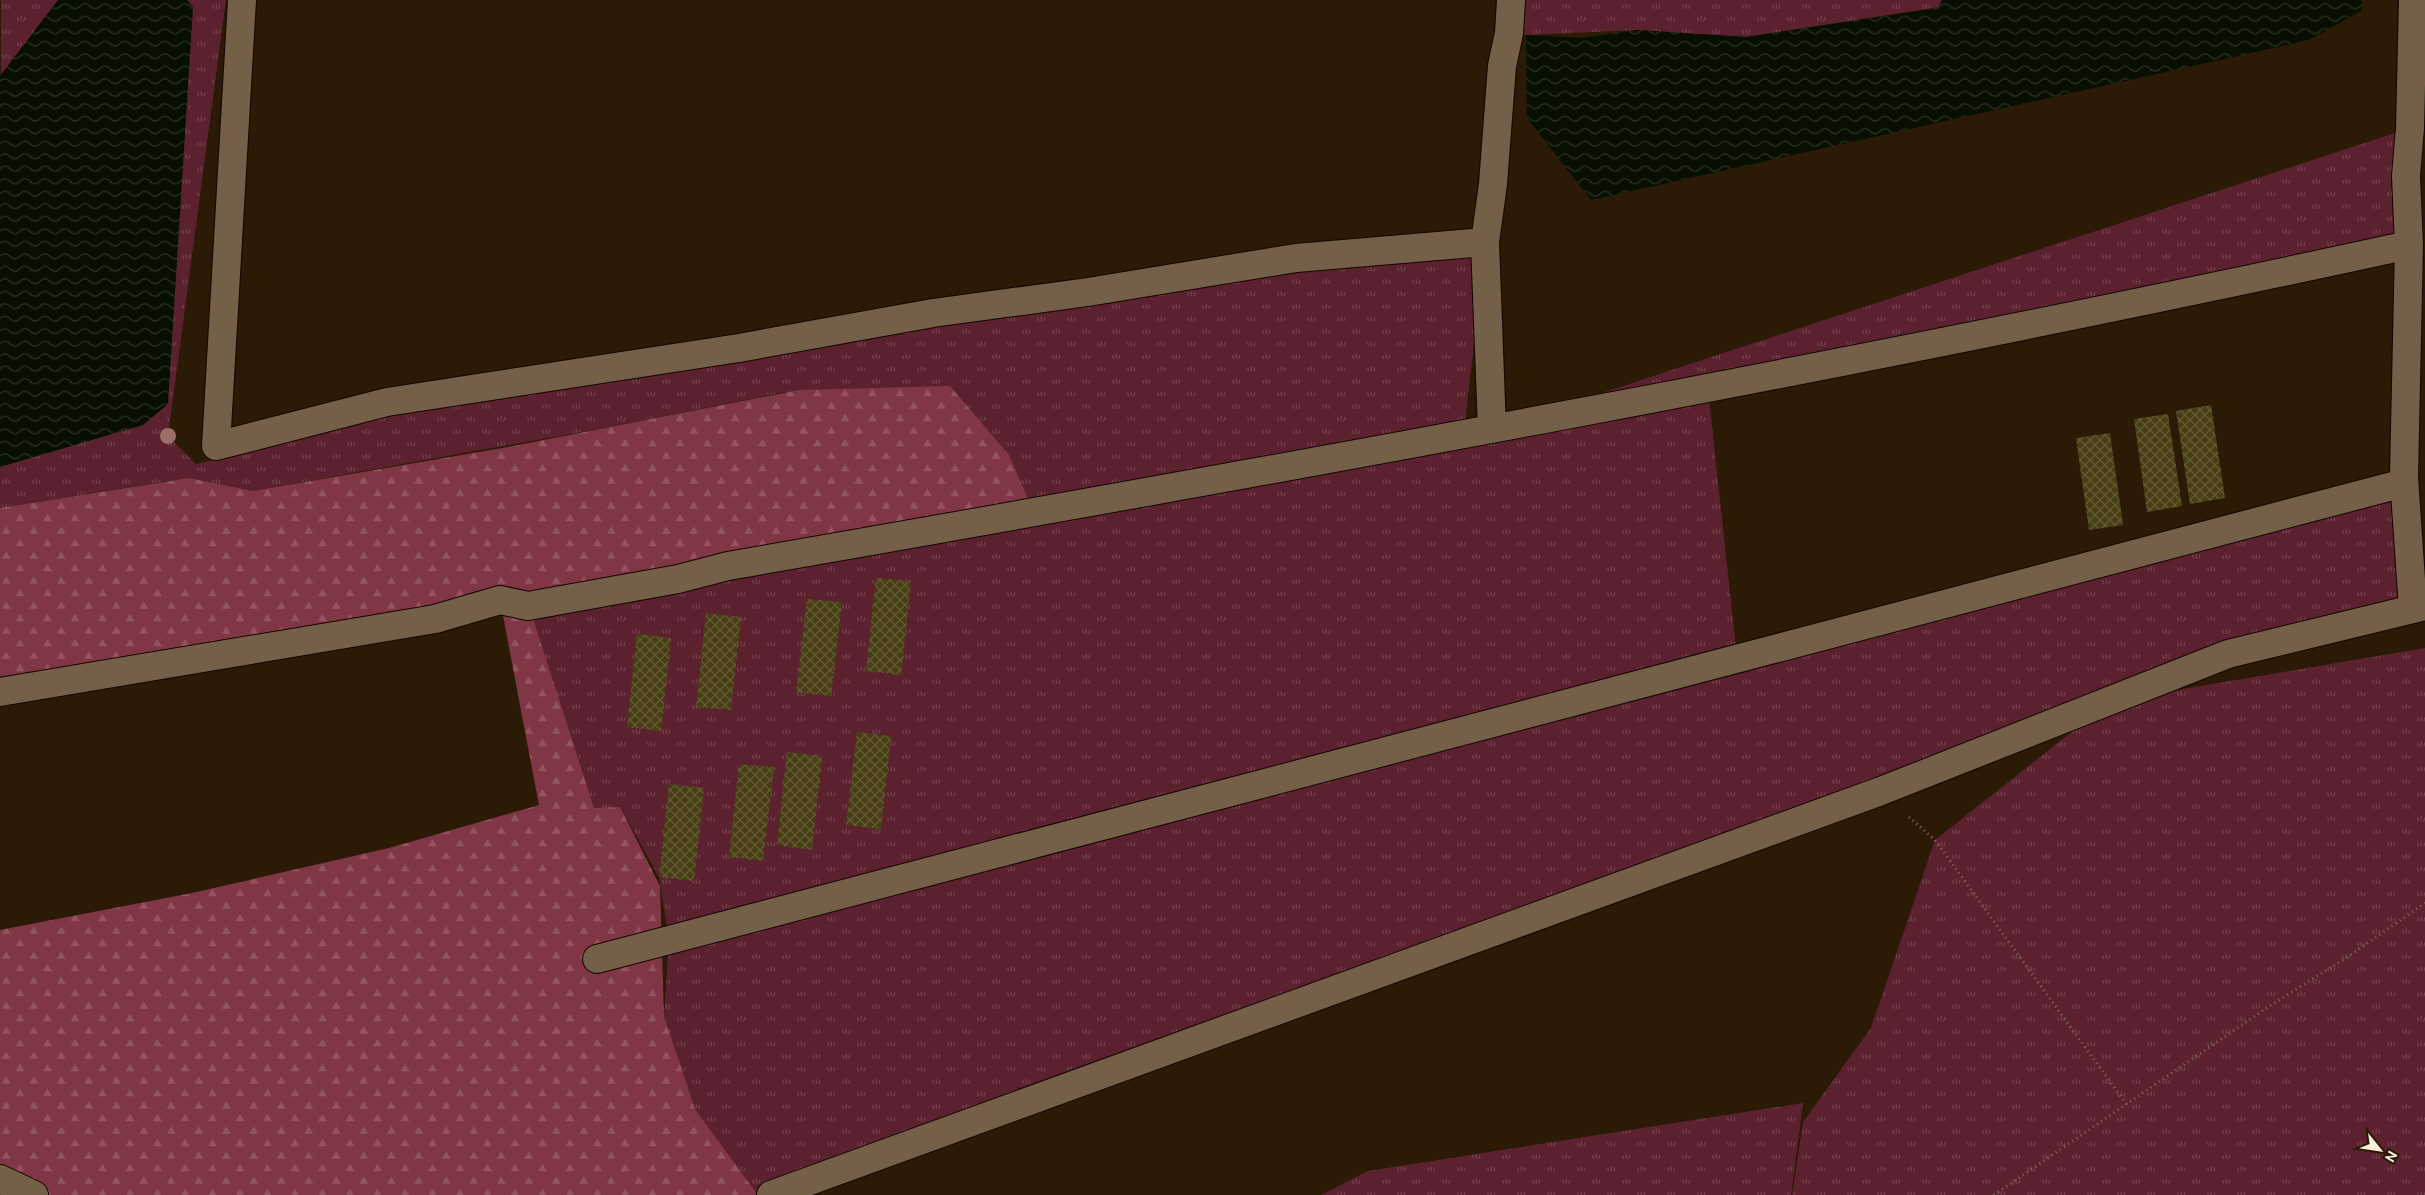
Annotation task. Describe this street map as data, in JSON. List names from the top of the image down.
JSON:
{
  "north": "bottom right"
}
